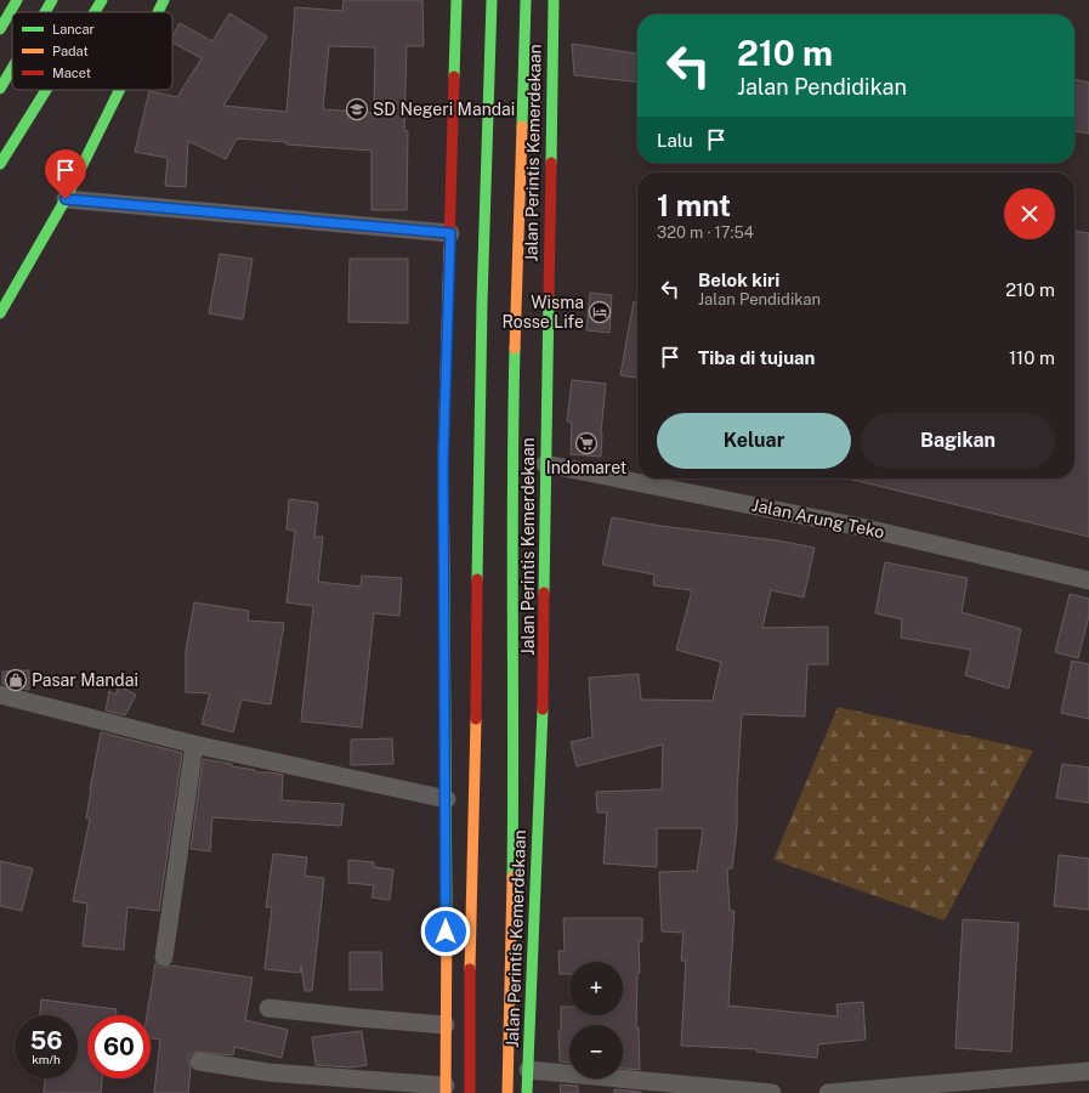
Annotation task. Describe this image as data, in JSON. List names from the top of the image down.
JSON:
{
  "streets": {
    "main road": ["Jalan Perintis Kemerdekaan"],
    "street": ["Jalan Arung Teko"]
  },
  "crossings": [
    ["Jalan Perintis Kemerdekaan", "Jalan Arung Teko"]
  ],
  "places": {
    "school or university": ["SD Negeri Mandai"],
    "hotel": ["Wisma Rosse Life"],
    "supermarket": ["Indomaret"],
    "shop": ["Pasar Mandai"]
  },
  "legend": ["Lancar", "Padat", "Macet"],
  "page": {
    "turn": ["210 m", "Jalan Pendidikan"],
    "then": "Lalu",
    "heading": ["1 mnt", "320 m · 17:54"],
    "list": [
      {
        "name": "Belok kiri",
        "note": "Jalan Pendidikan",
        "value": "210 m"
      },
      {
        "name": "Tiba di tujuan",
        "value": "110 m"
      }
    ],
    "buttons": ["Keluar", "Bagikan"],
    "map_buttons": ["+", "−"],
    "speed": "56 km/h",
    "limit": "60"
  }
}
